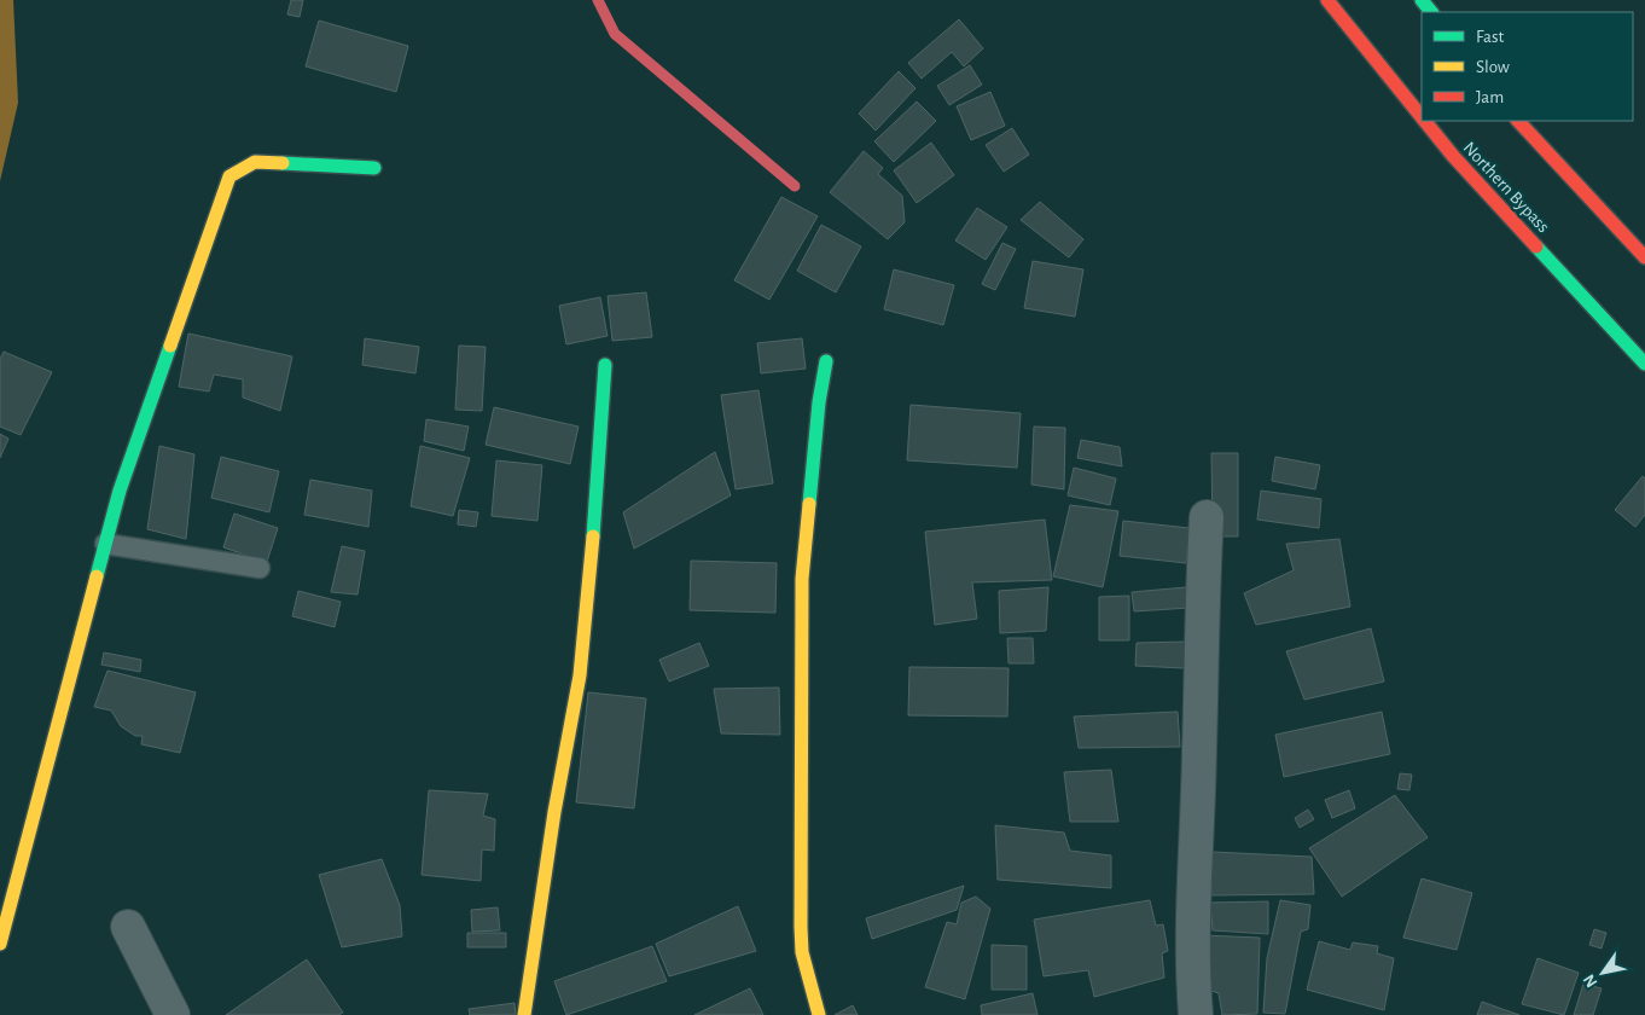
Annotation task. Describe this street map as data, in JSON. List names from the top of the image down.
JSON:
{
  "streets": {
    "main road": ["Northern Bypass"]
  },
  "legend": ["Fast", "Slow", "Jam"],
  "north": "bottom left"
}
